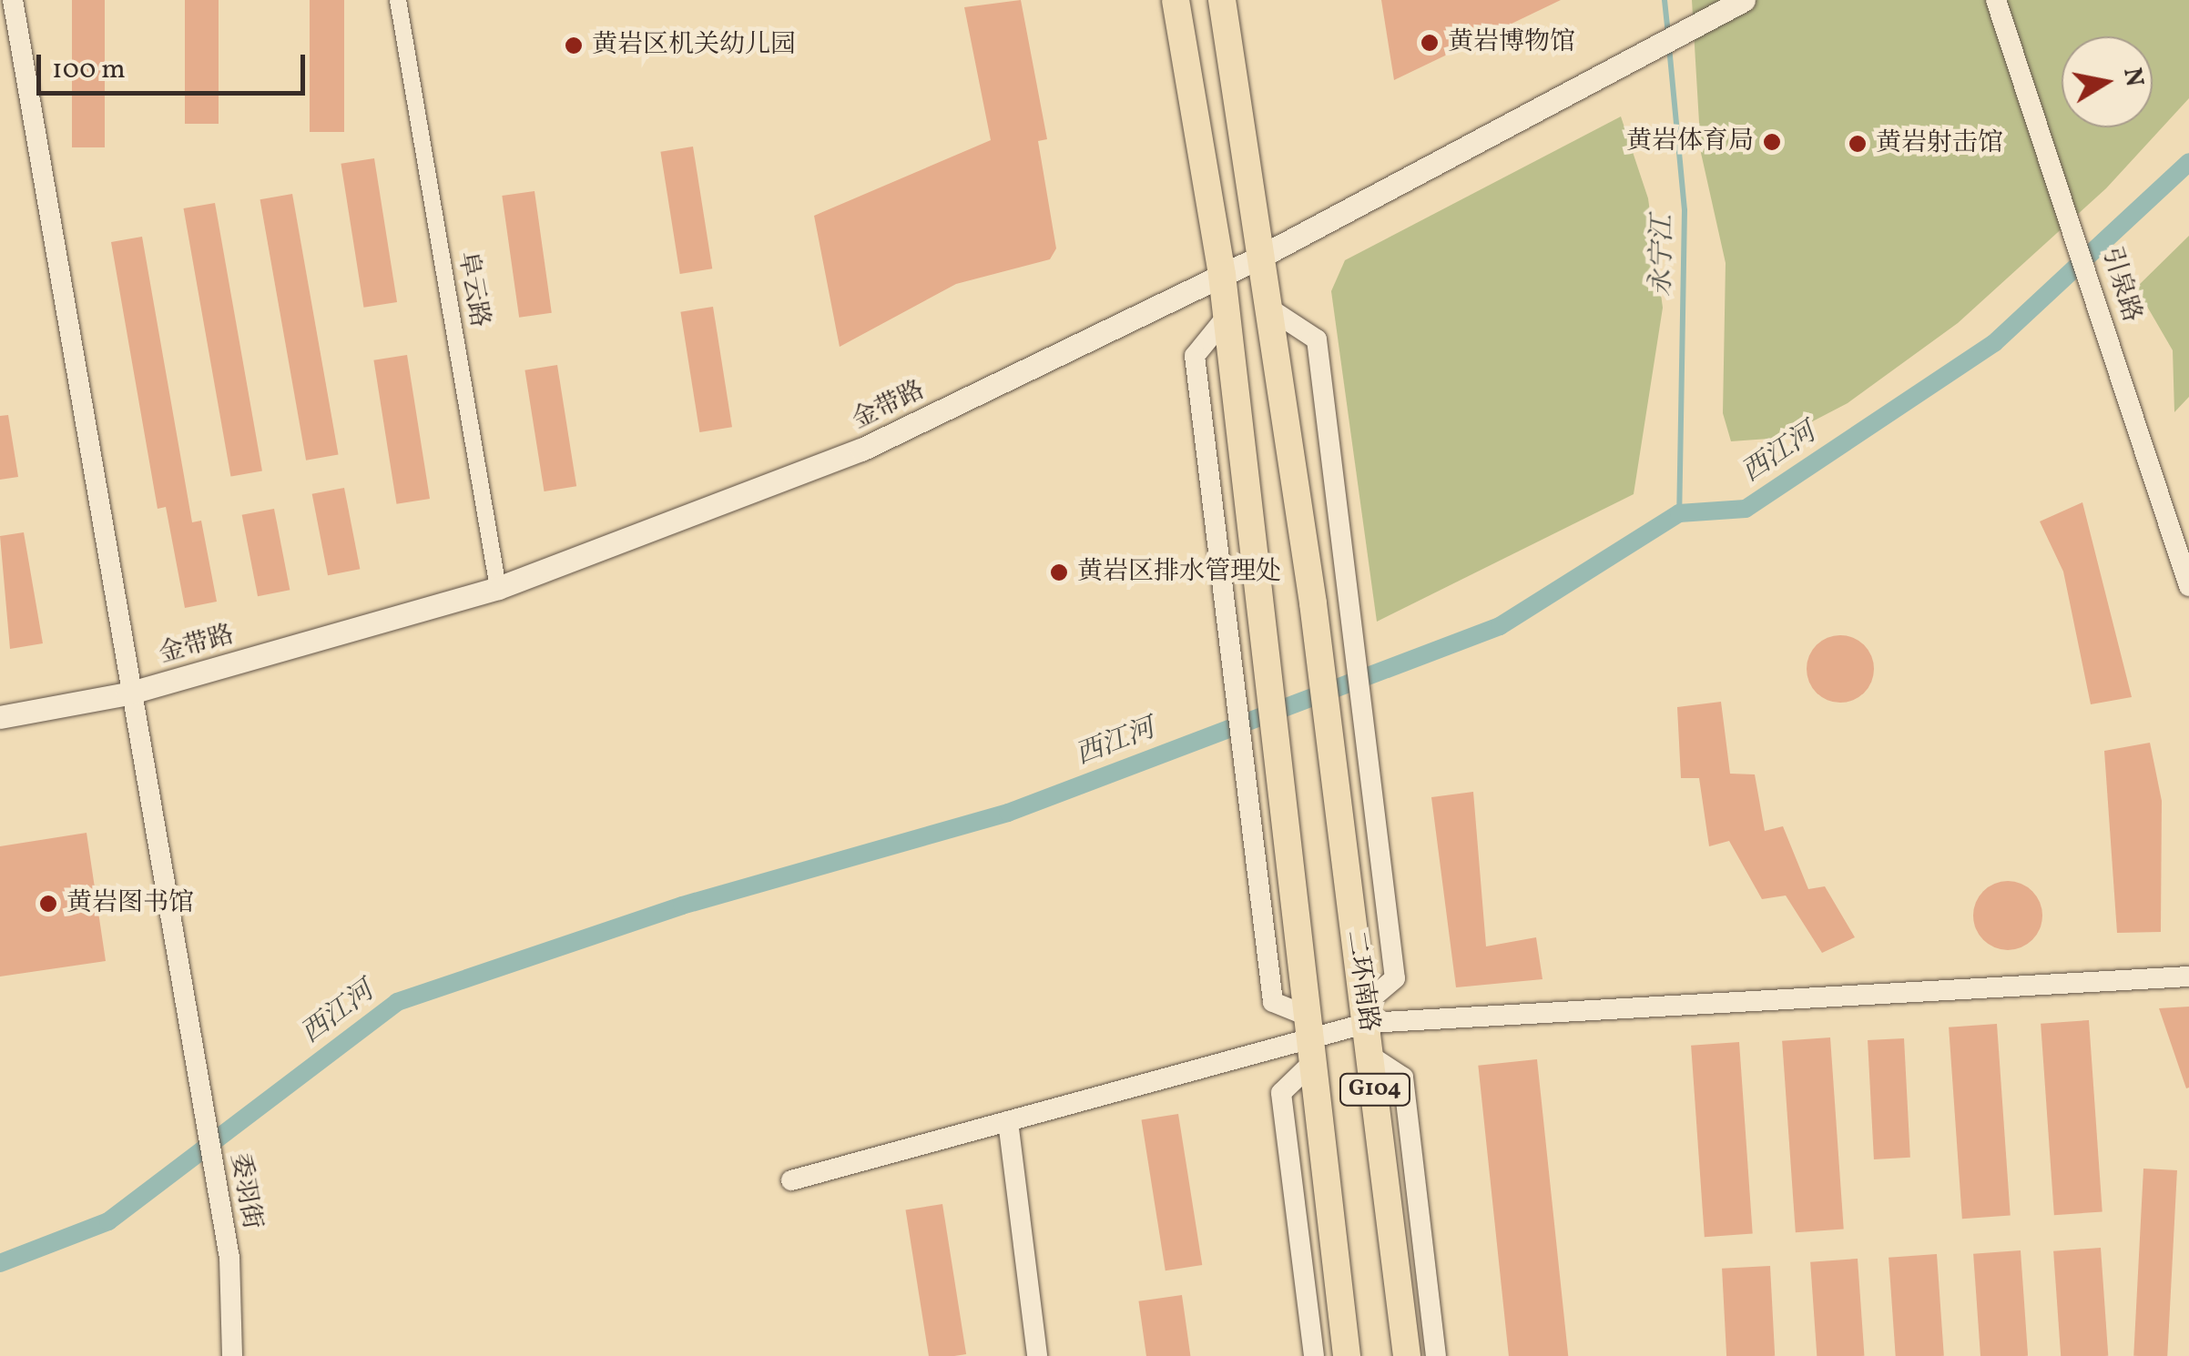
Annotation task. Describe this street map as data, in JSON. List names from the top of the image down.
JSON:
{
  "streets": {
    "highway": ["二环南路", "G104"],
    "main road": ["金带路"],
    "street": ["引泉路", "阜云路", "委羽街"]
  },
  "crossings": [
    ["阜云路", "金带路"],
    ["金带路", "二环南路"],
    ["金带路", "委羽街"]
  ],
  "water": ["永宁江", "西江河"],
  "places": [
    "黄岩博物馆",
    "黄岩区机关幼儿园",
    "黄岩体育局",
    "黄岩射击馆",
    "黄岩区排水管理处",
    "黄岩图书馆"
  ],
  "scale_bar": "100 m",
  "north": "right"
}
